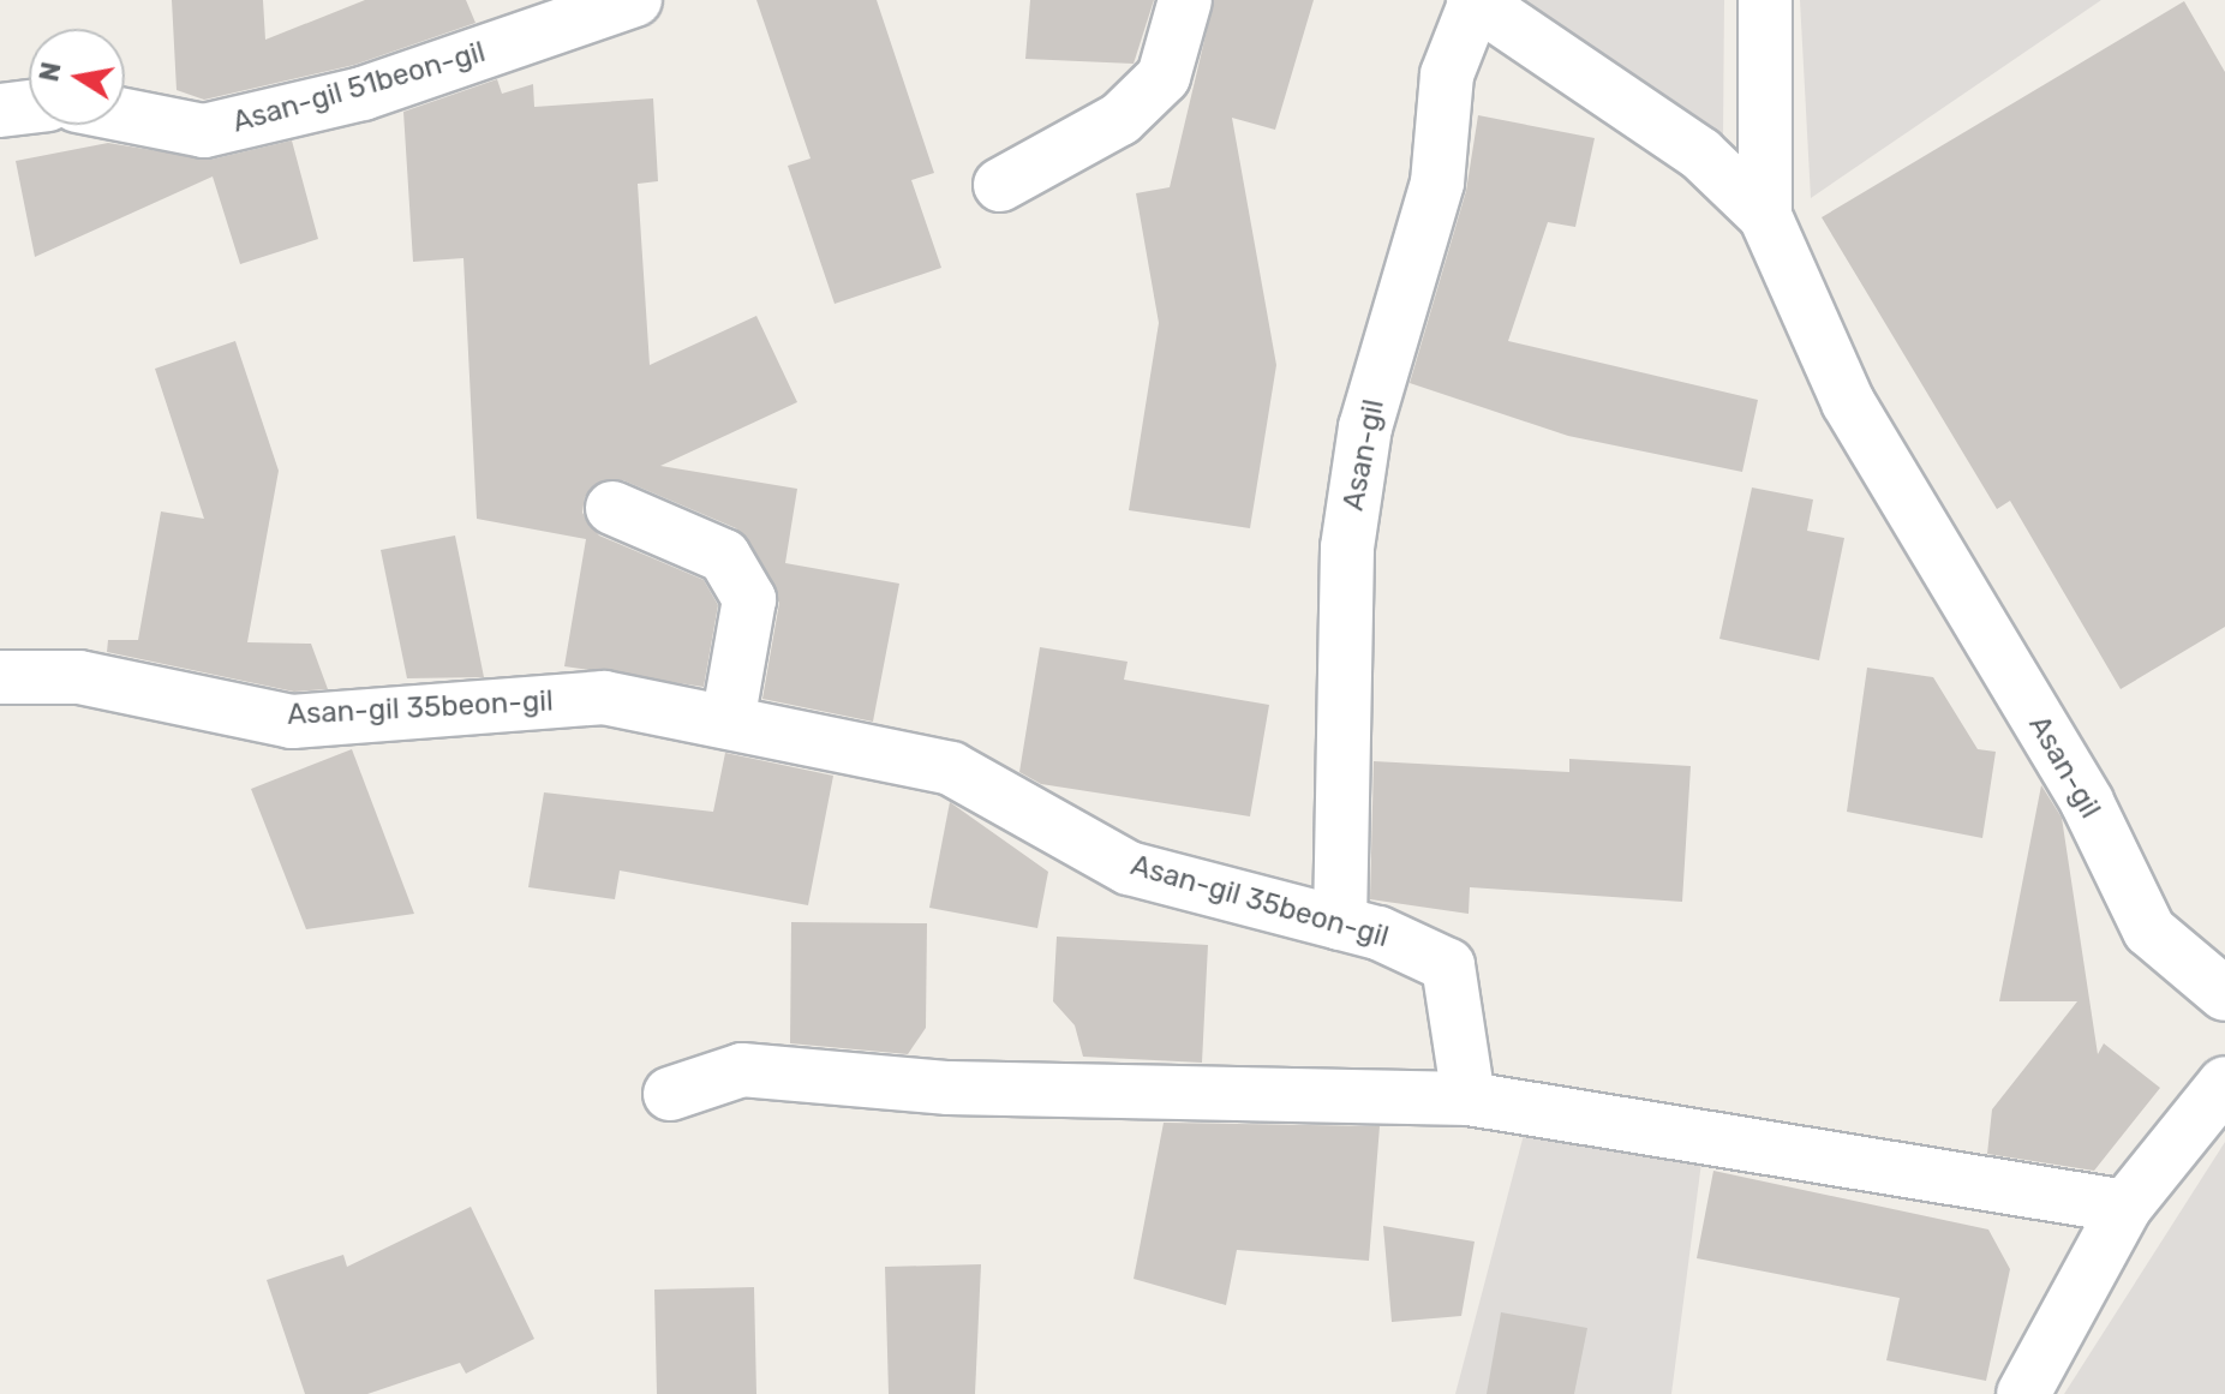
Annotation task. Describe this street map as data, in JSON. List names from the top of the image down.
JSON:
{
  "streets": {
    "street": ["Asan-gil 51beon-gil", "Asan-gil", "Asan-gil 35beon-gil"]
  },
  "crossings": [
    ["Asan-gil", "Asan-gil 35beon-gil"]
  ],
  "north": "left"
}
